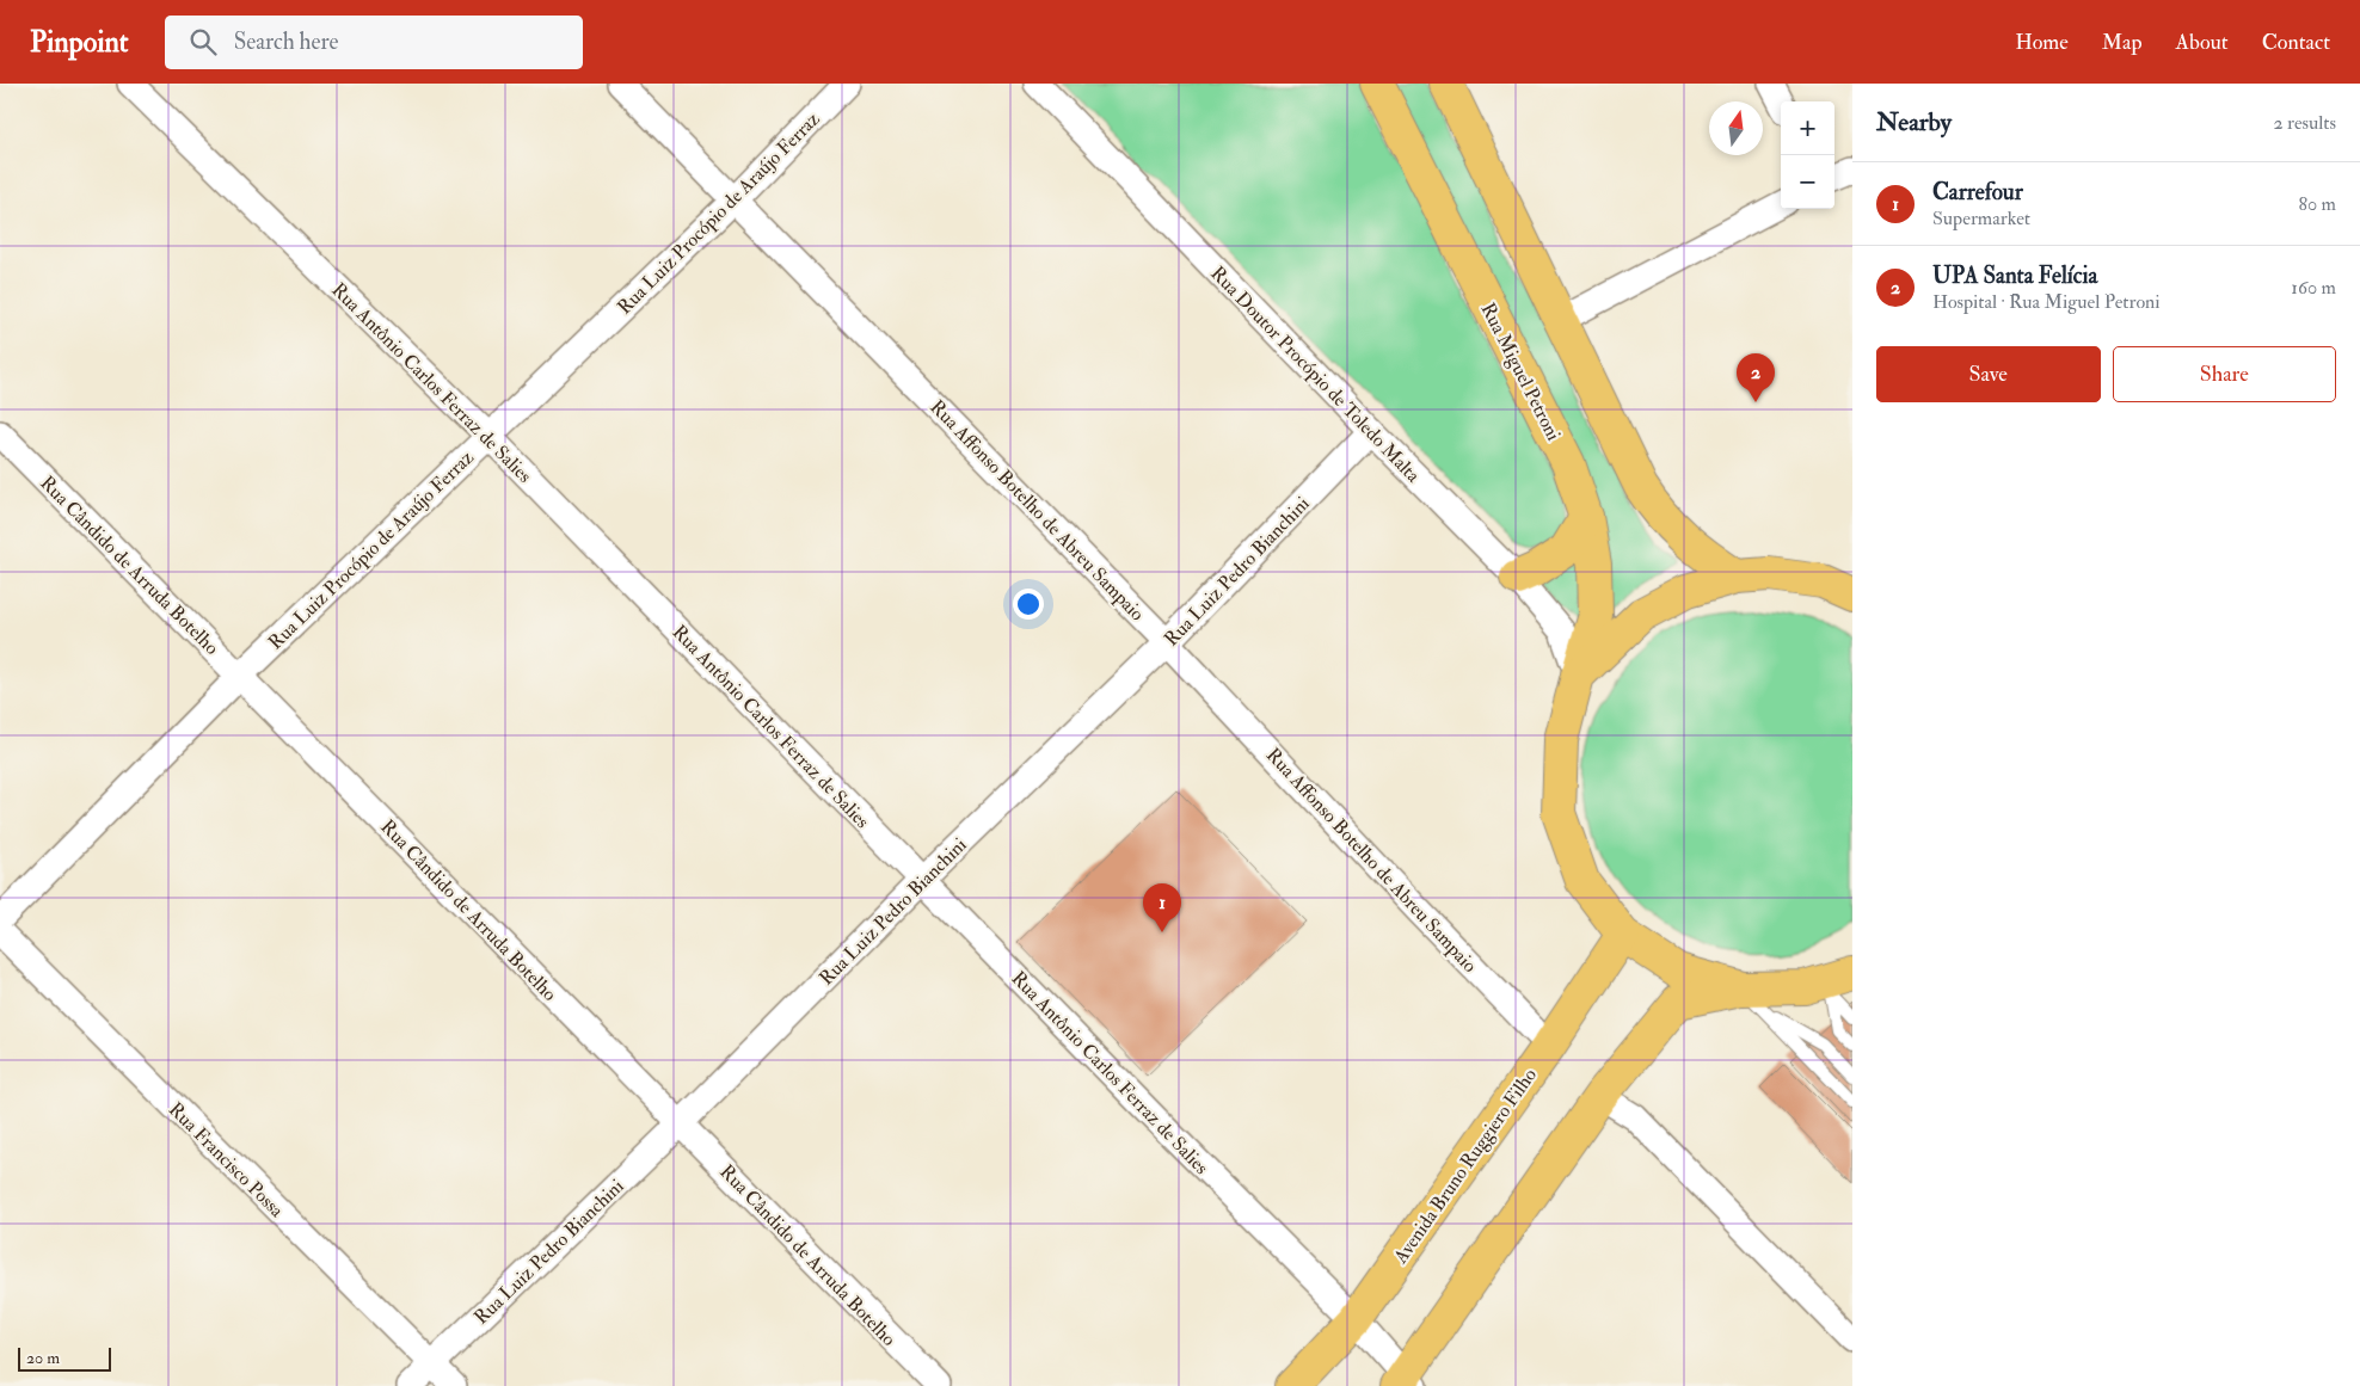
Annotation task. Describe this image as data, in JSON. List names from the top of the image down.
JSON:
{
  "streets": {
    "main road": ["Rua Miguel Petroni", "Avenida Bruno Ruggiero Filho"],
    "street": [
      "Rua Luiz Procópio de Araújo Ferraz",
      "Rua Doutor Procópio de Toledo Malta",
      "Rua Antônio Carlos Ferraz de Salies",
      "Rua Affonso Botelho de Abreu Sampaio",
      "Rua Cândido de Arruda Botelho",
      "Rua Luiz Pedro Bianchini",
      "Rua Francisco Possa"
    ]
  },
  "crossings": [
    ["Rua Luiz Procópio de Araújo Ferraz", "Rua Antônio Carlos Ferraz de Salies"],
    ["Rua Luiz Procópio de Araújo Ferraz", "Rua Affonso Botelho de Abreu Sampaio"],
    ["Rua Luiz Procópio de Araújo Ferraz", "Rua Cândido de Arruda Botelho"],
    ["Rua Miguel Petroni", "Rua Doutor Procópio de Toledo Malta"],
    ["Rua Miguel Petroni", "Avenida Bruno Ruggiero Filho"],
    ["Rua Doutor Procópio de Toledo Malta", "Rua Luiz Pedro Bianchini"],
    ["Rua Antônio Carlos Ferraz de Salies", "Rua Luiz Pedro Bianchini"],
    ["Rua Antônio Carlos Ferraz de Salies", "Avenida Bruno Ruggiero Filho"],
    ["Rua Affonso Botelho de Abreu Sampaio", "Rua Luiz Pedro Bianchini"],
    ["Rua Affonso Botelho de Abreu Sampaio", "Avenida Bruno Ruggiero Filho"],
    ["Rua Cândido de Arruda Botelho", "Rua Luiz Pedro Bianchini"],
    ["Rua Luiz Pedro Bianchini", "Rua Francisco Possa"]
  ],
  "scale_bar": "20 m",
  "north": "top",
  "page": {
    "header": "Pinpoint",
    "search": "Search here",
    "nav": [
      "Home",
      "Map",
      "About",
      "Contact"
    ],
    "heading": ["Nearby", "2 results"],
    "map_buttons": ["+", "−"],
    "list": [
      {
        "mark": "1",
        "name": "Carrefour",
        "note": "Supermarket",
        "value": "80 m"
      },
      {
        "mark": "2",
        "name": "UPA Santa Felícia",
        "note": "Hospital · Rua Miguel Petroni",
        "value": "160 m"
      }
    ],
    "buttons": ["Save", "Share"],
    "pins": ["2", "1"],
    "scale": "20 m"
  }
}
